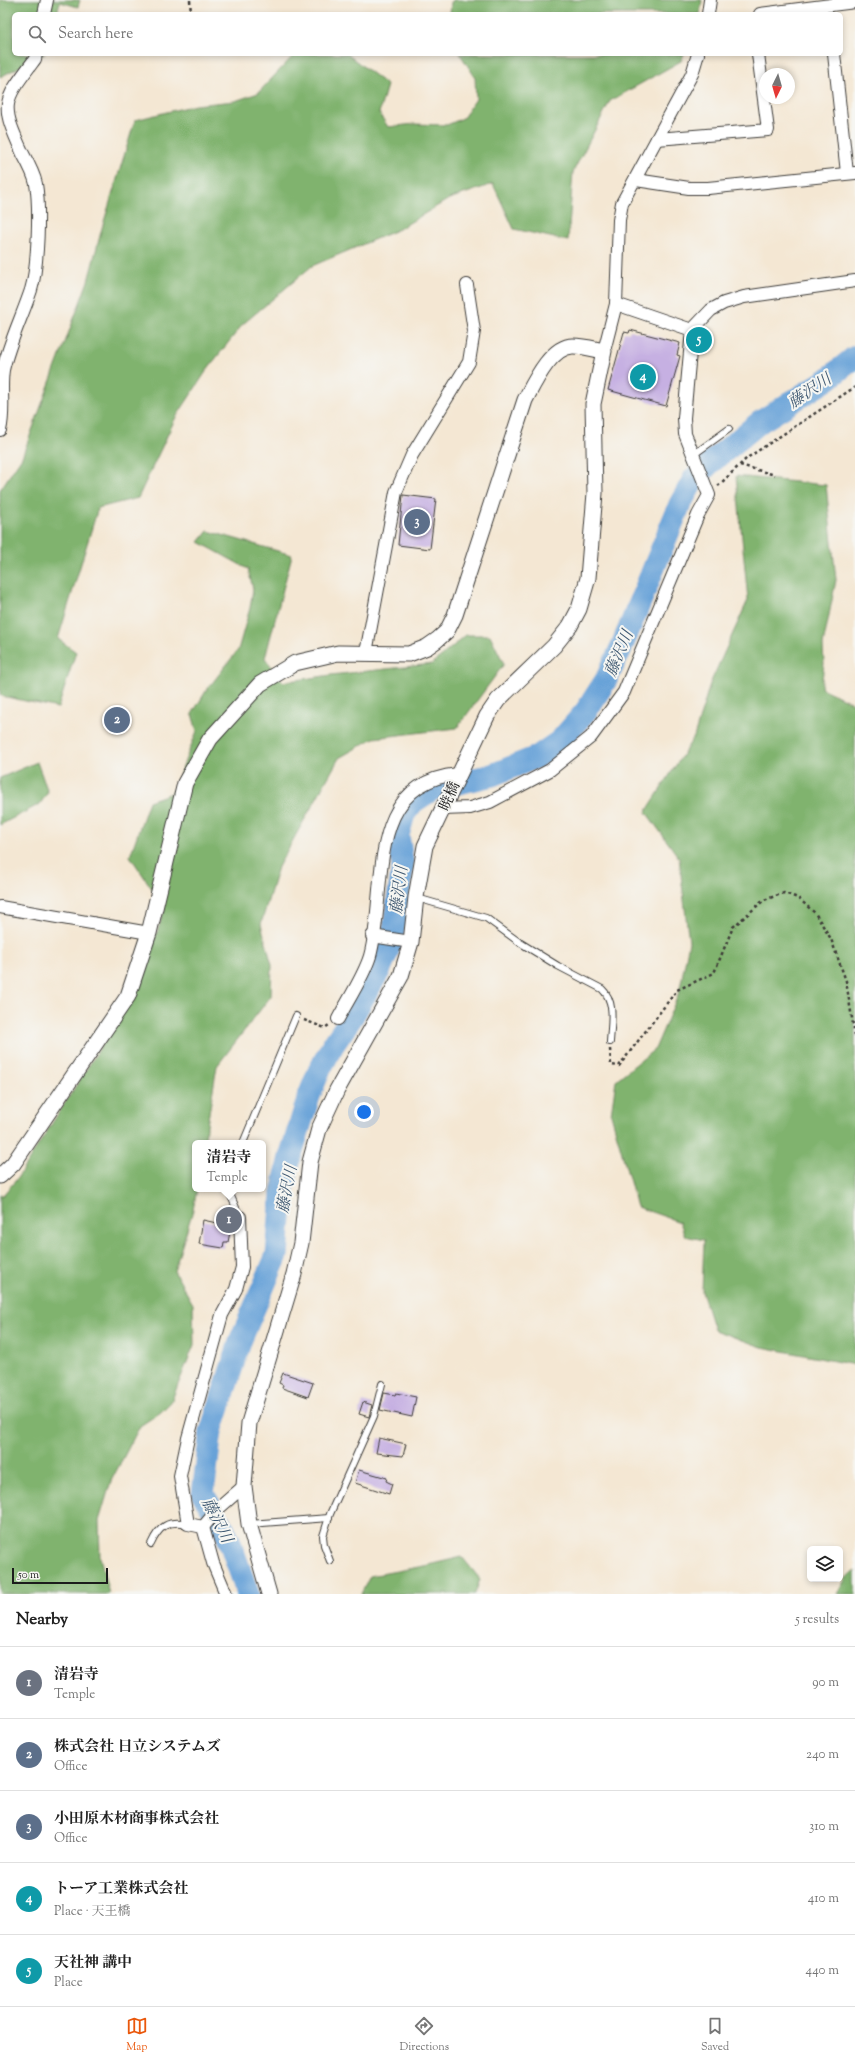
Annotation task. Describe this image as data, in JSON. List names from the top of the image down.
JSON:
{
  "streets": {
    "street": ["暁橋"]
  },
  "water": ["藤沢川"],
  "scale_bar": "50 m",
  "north": "bottom",
  "page": {
    "search": "Search here",
    "pins": [
      "5",
      "4",
      "3",
      "2",
      "1"
    ],
    "popup": ["清岩寺", "Temple"],
    "scale": "50 m",
    "heading": ["Nearby", "5 results"],
    "list": [
      {
        "mark": "1",
        "name": "清岩寺",
        "note": "Temple",
        "value": "90 m"
      },
      {
        "mark": "2",
        "name": "株式会社 日立システムズ",
        "note": "Office",
        "value": "240 m"
      },
      {
        "mark": "3",
        "name": "小田原木材商事株式会社",
        "note": "Office",
        "value": "310 m"
      },
      {
        "mark": "4",
        "name": "トーア工業株式会社",
        "note": "Place · 天王橋",
        "value": "410 m"
      },
      {
        "mark": "5",
        "name": "天社神 講中",
        "note": "Place",
        "value": "440 m"
      }
    ],
    "nav": ["Map", "Directions", "Saved"]
  }
}
